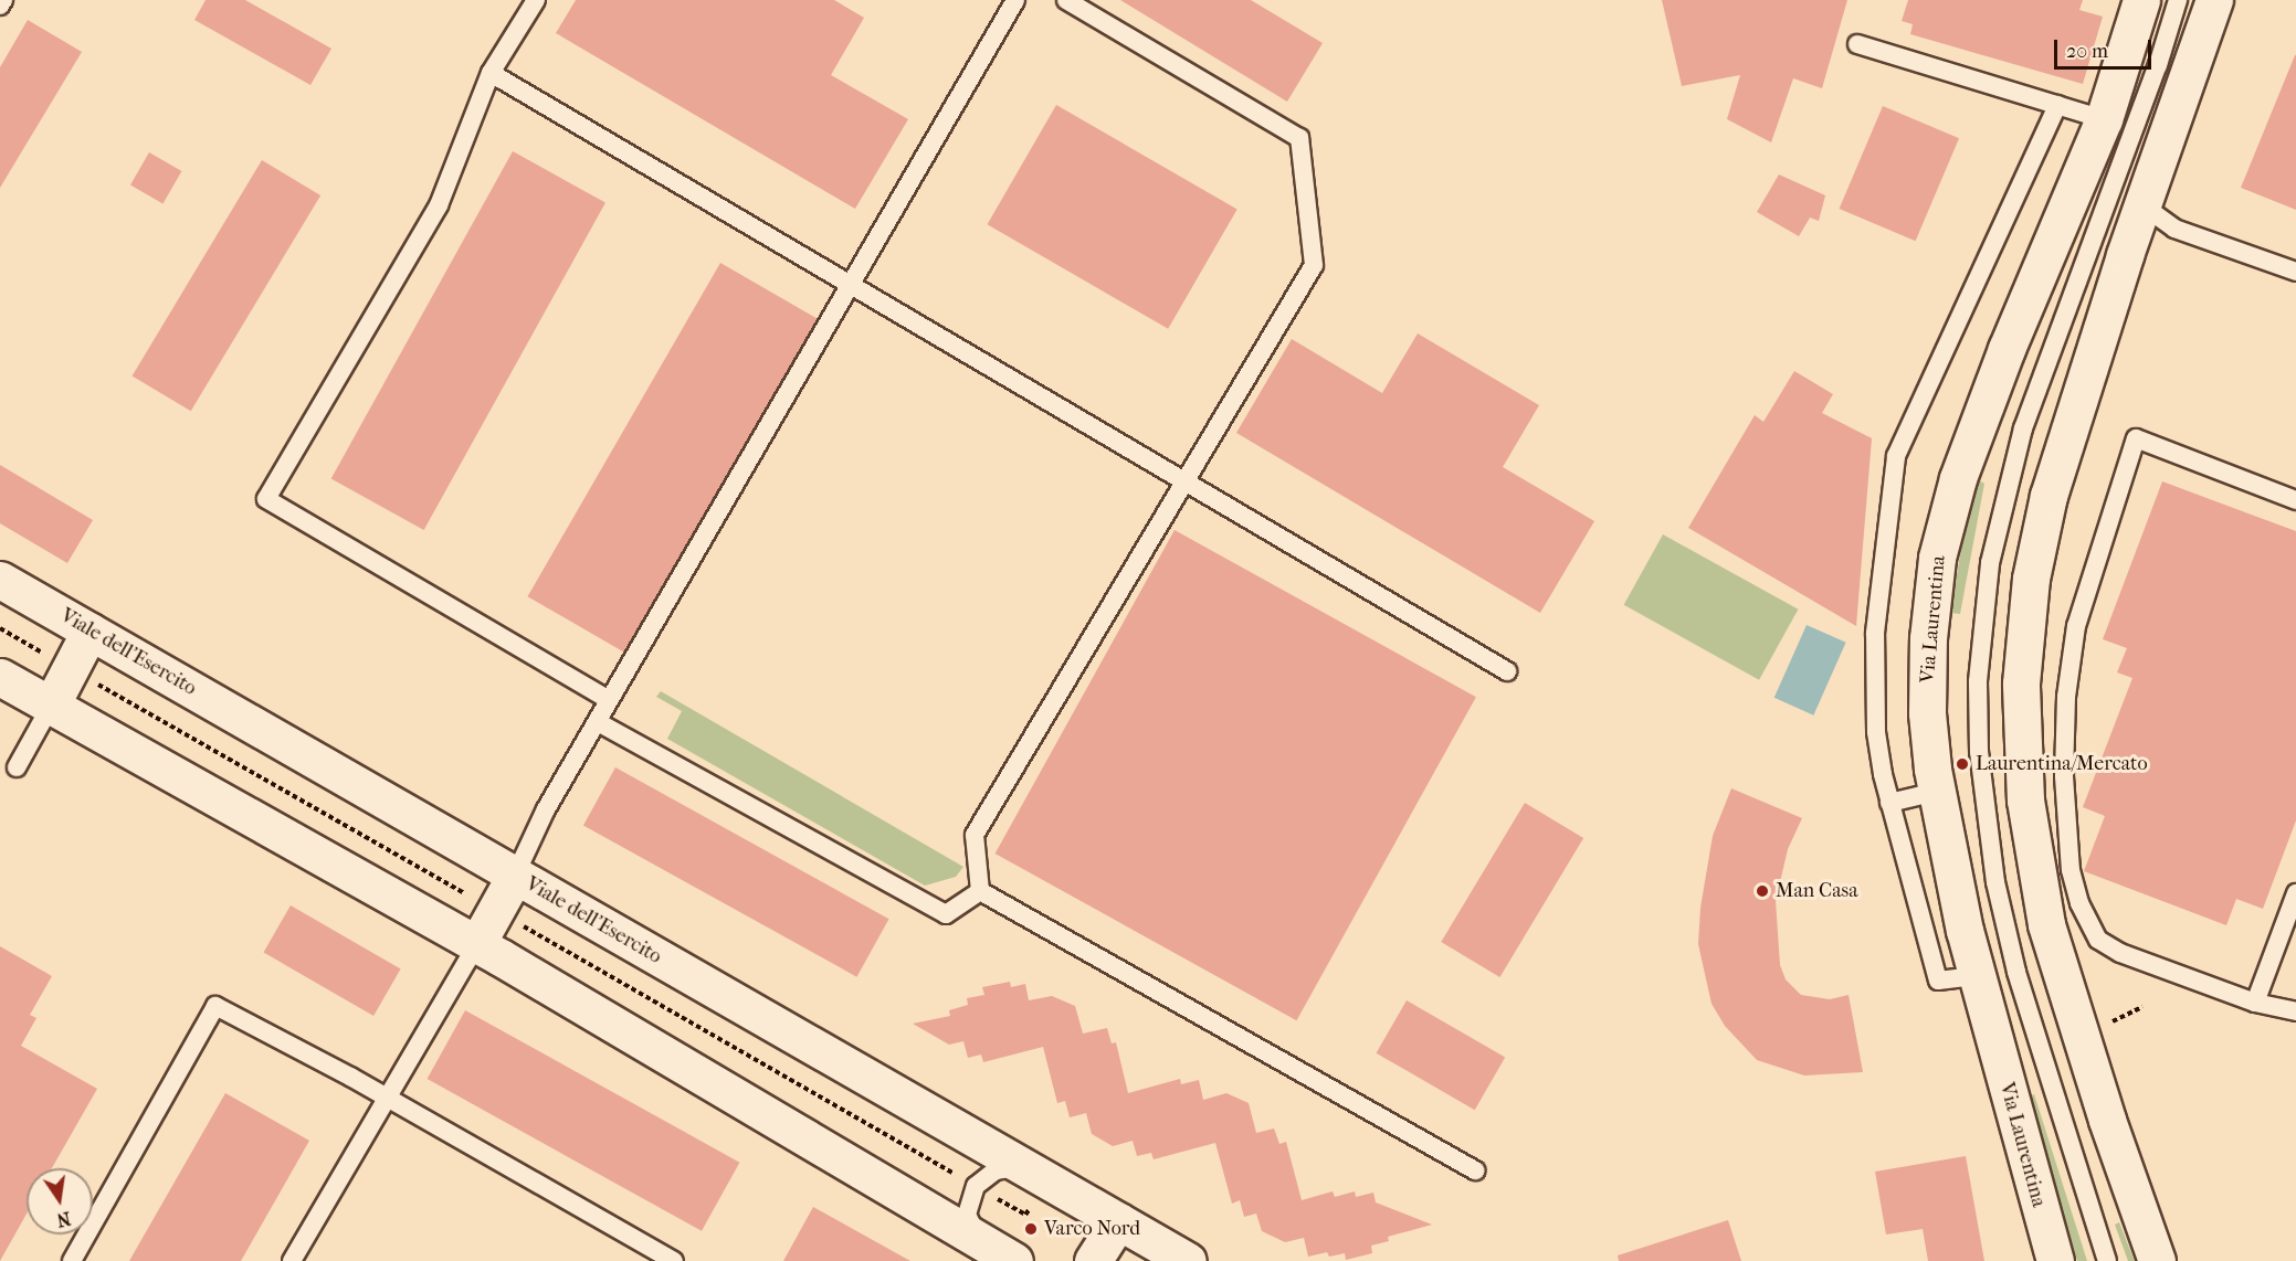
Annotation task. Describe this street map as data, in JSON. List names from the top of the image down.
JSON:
{
  "streets": {
    "street": ["Via Laurentina", "Viale dell'Esercito"]
  },
  "places": ["Laurentina/Mercato", "Man Casa", "Varco Nord"],
  "scale_bar": "20 m",
  "north": "bottom"
}
